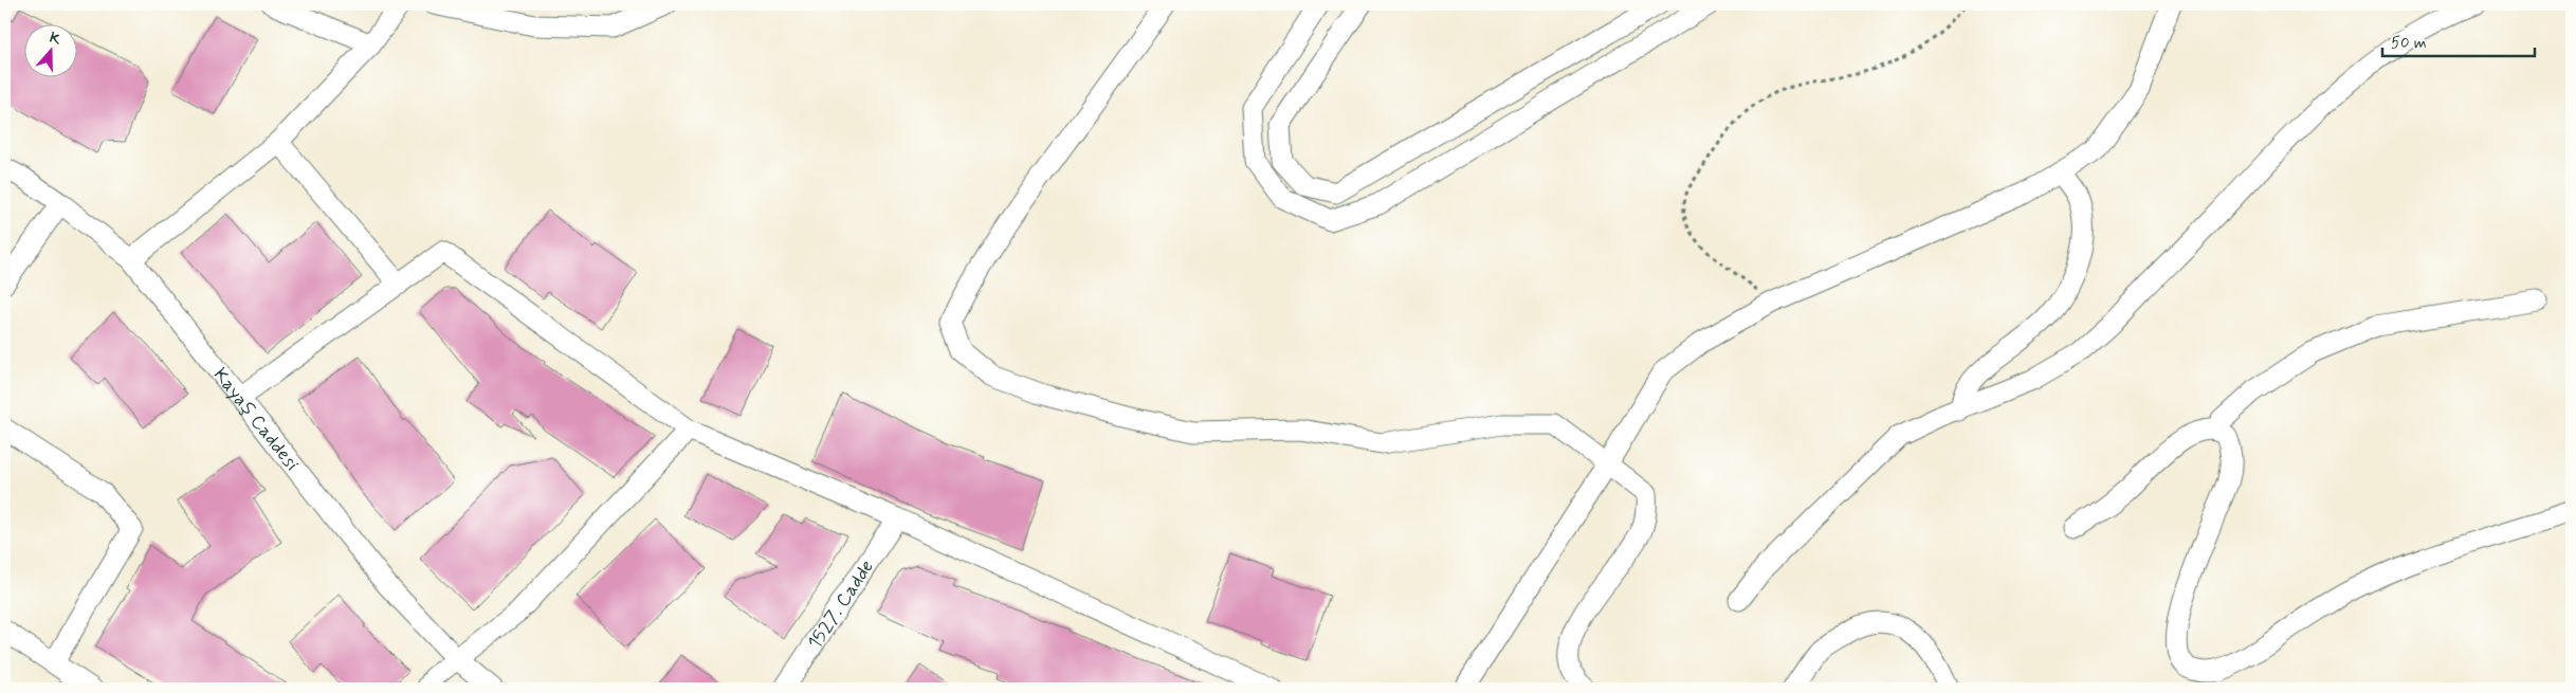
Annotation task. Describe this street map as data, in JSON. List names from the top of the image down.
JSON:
{
  "streets": {
    "street": ["Kayaş Caddesi", "1527. Cadde"]
  },
  "scale_bar": "50 m",
  "north": "top"
}
